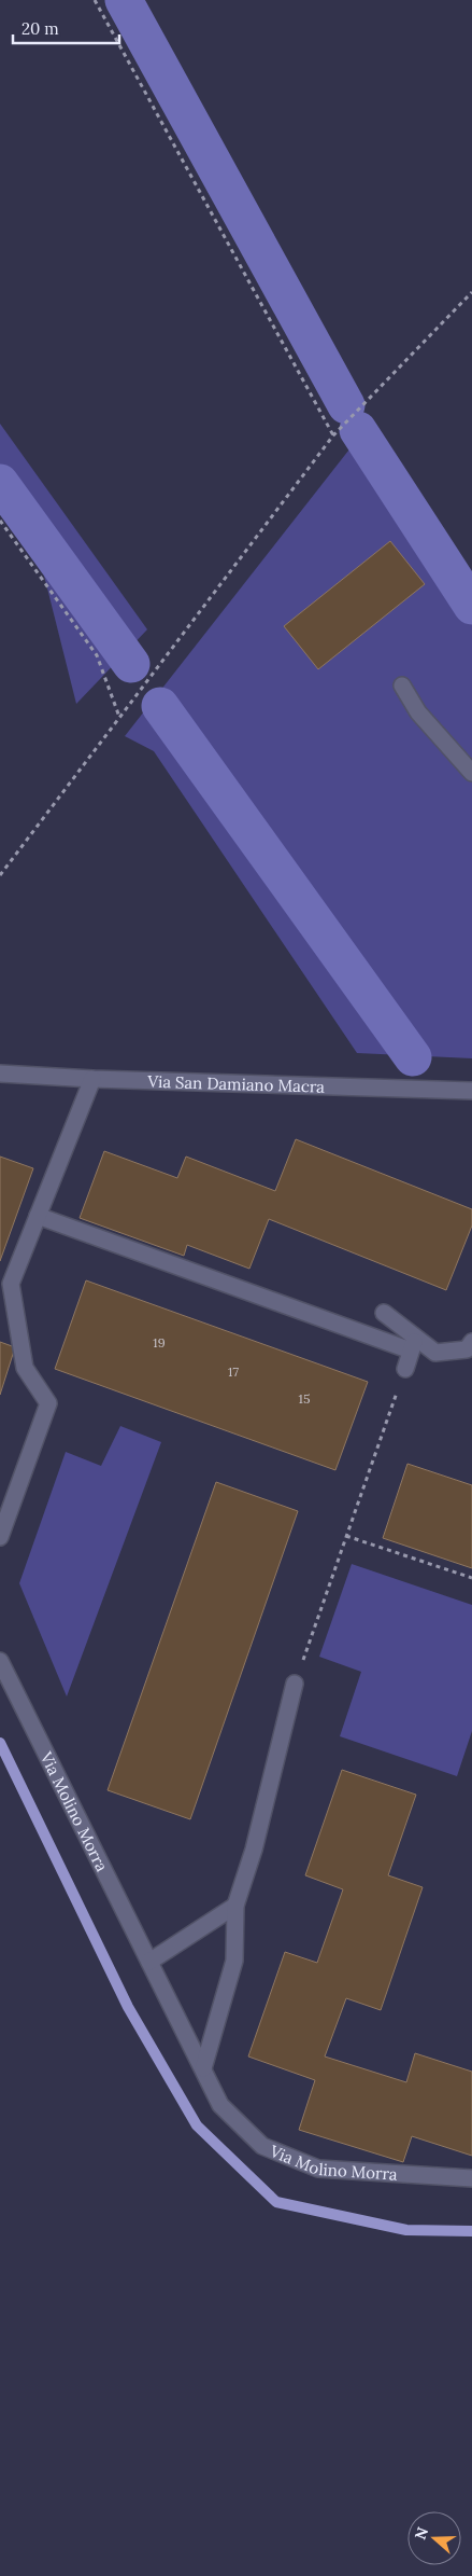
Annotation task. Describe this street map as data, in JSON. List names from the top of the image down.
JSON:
{
  "streets": {
    "street": ["Via San Damiano Macra", "Via Molino Morra"]
  },
  "house_numbers": ["19", "17", "15"],
  "scale_bar": "20 m",
  "north": "left"
}
